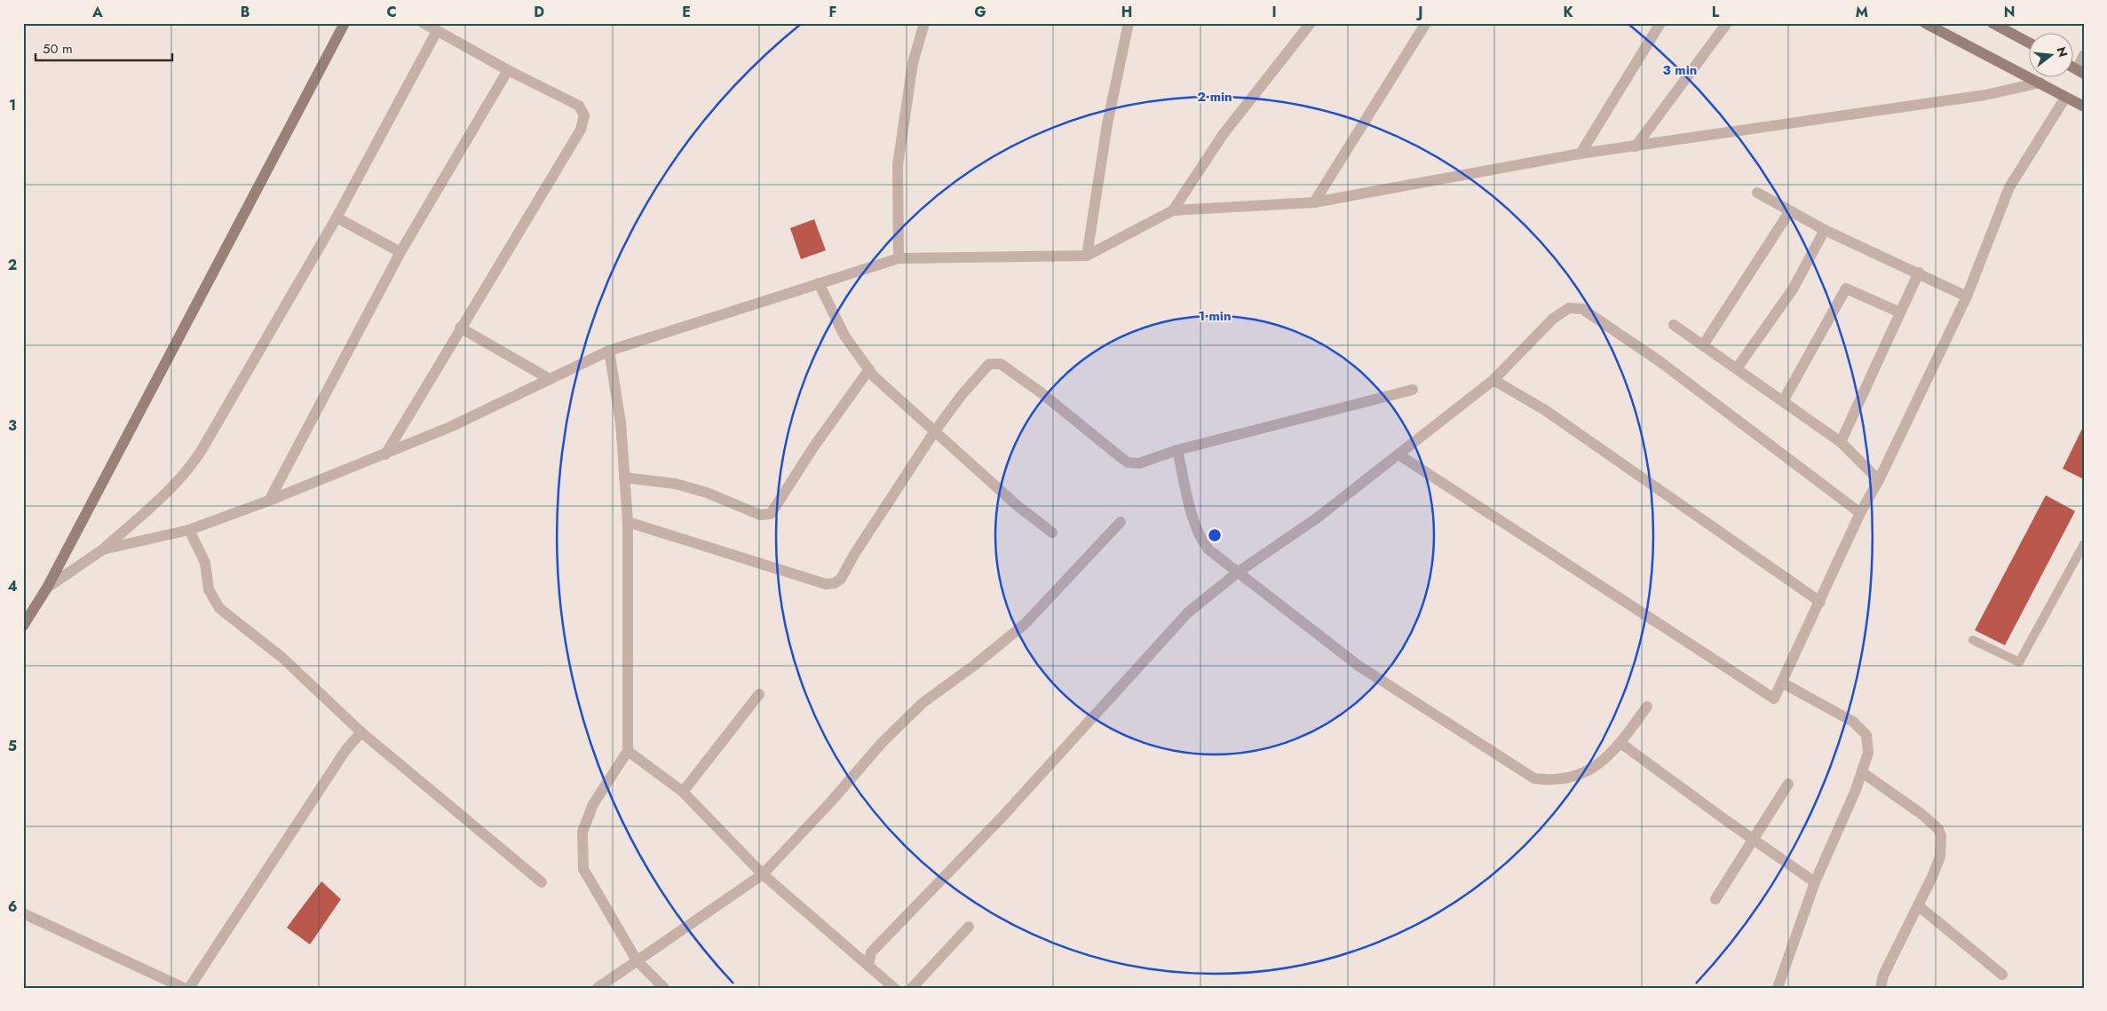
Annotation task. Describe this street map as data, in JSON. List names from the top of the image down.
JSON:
{
  "scale_bar": "50 m",
  "north": "right",
  "grid": {
    "columns": [
      "A",
      "B",
      "C",
      "D",
      "E",
      "F",
      "G",
      "H",
      "I",
      "J",
      "K",
      "L",
      "M",
      "N"
    ],
    "rows": [
      "1",
      "2",
      "3",
      "4",
      "5",
      "6"
    ]
  },
  "rings": ["3 min", "2 min", "1 min"]
}
